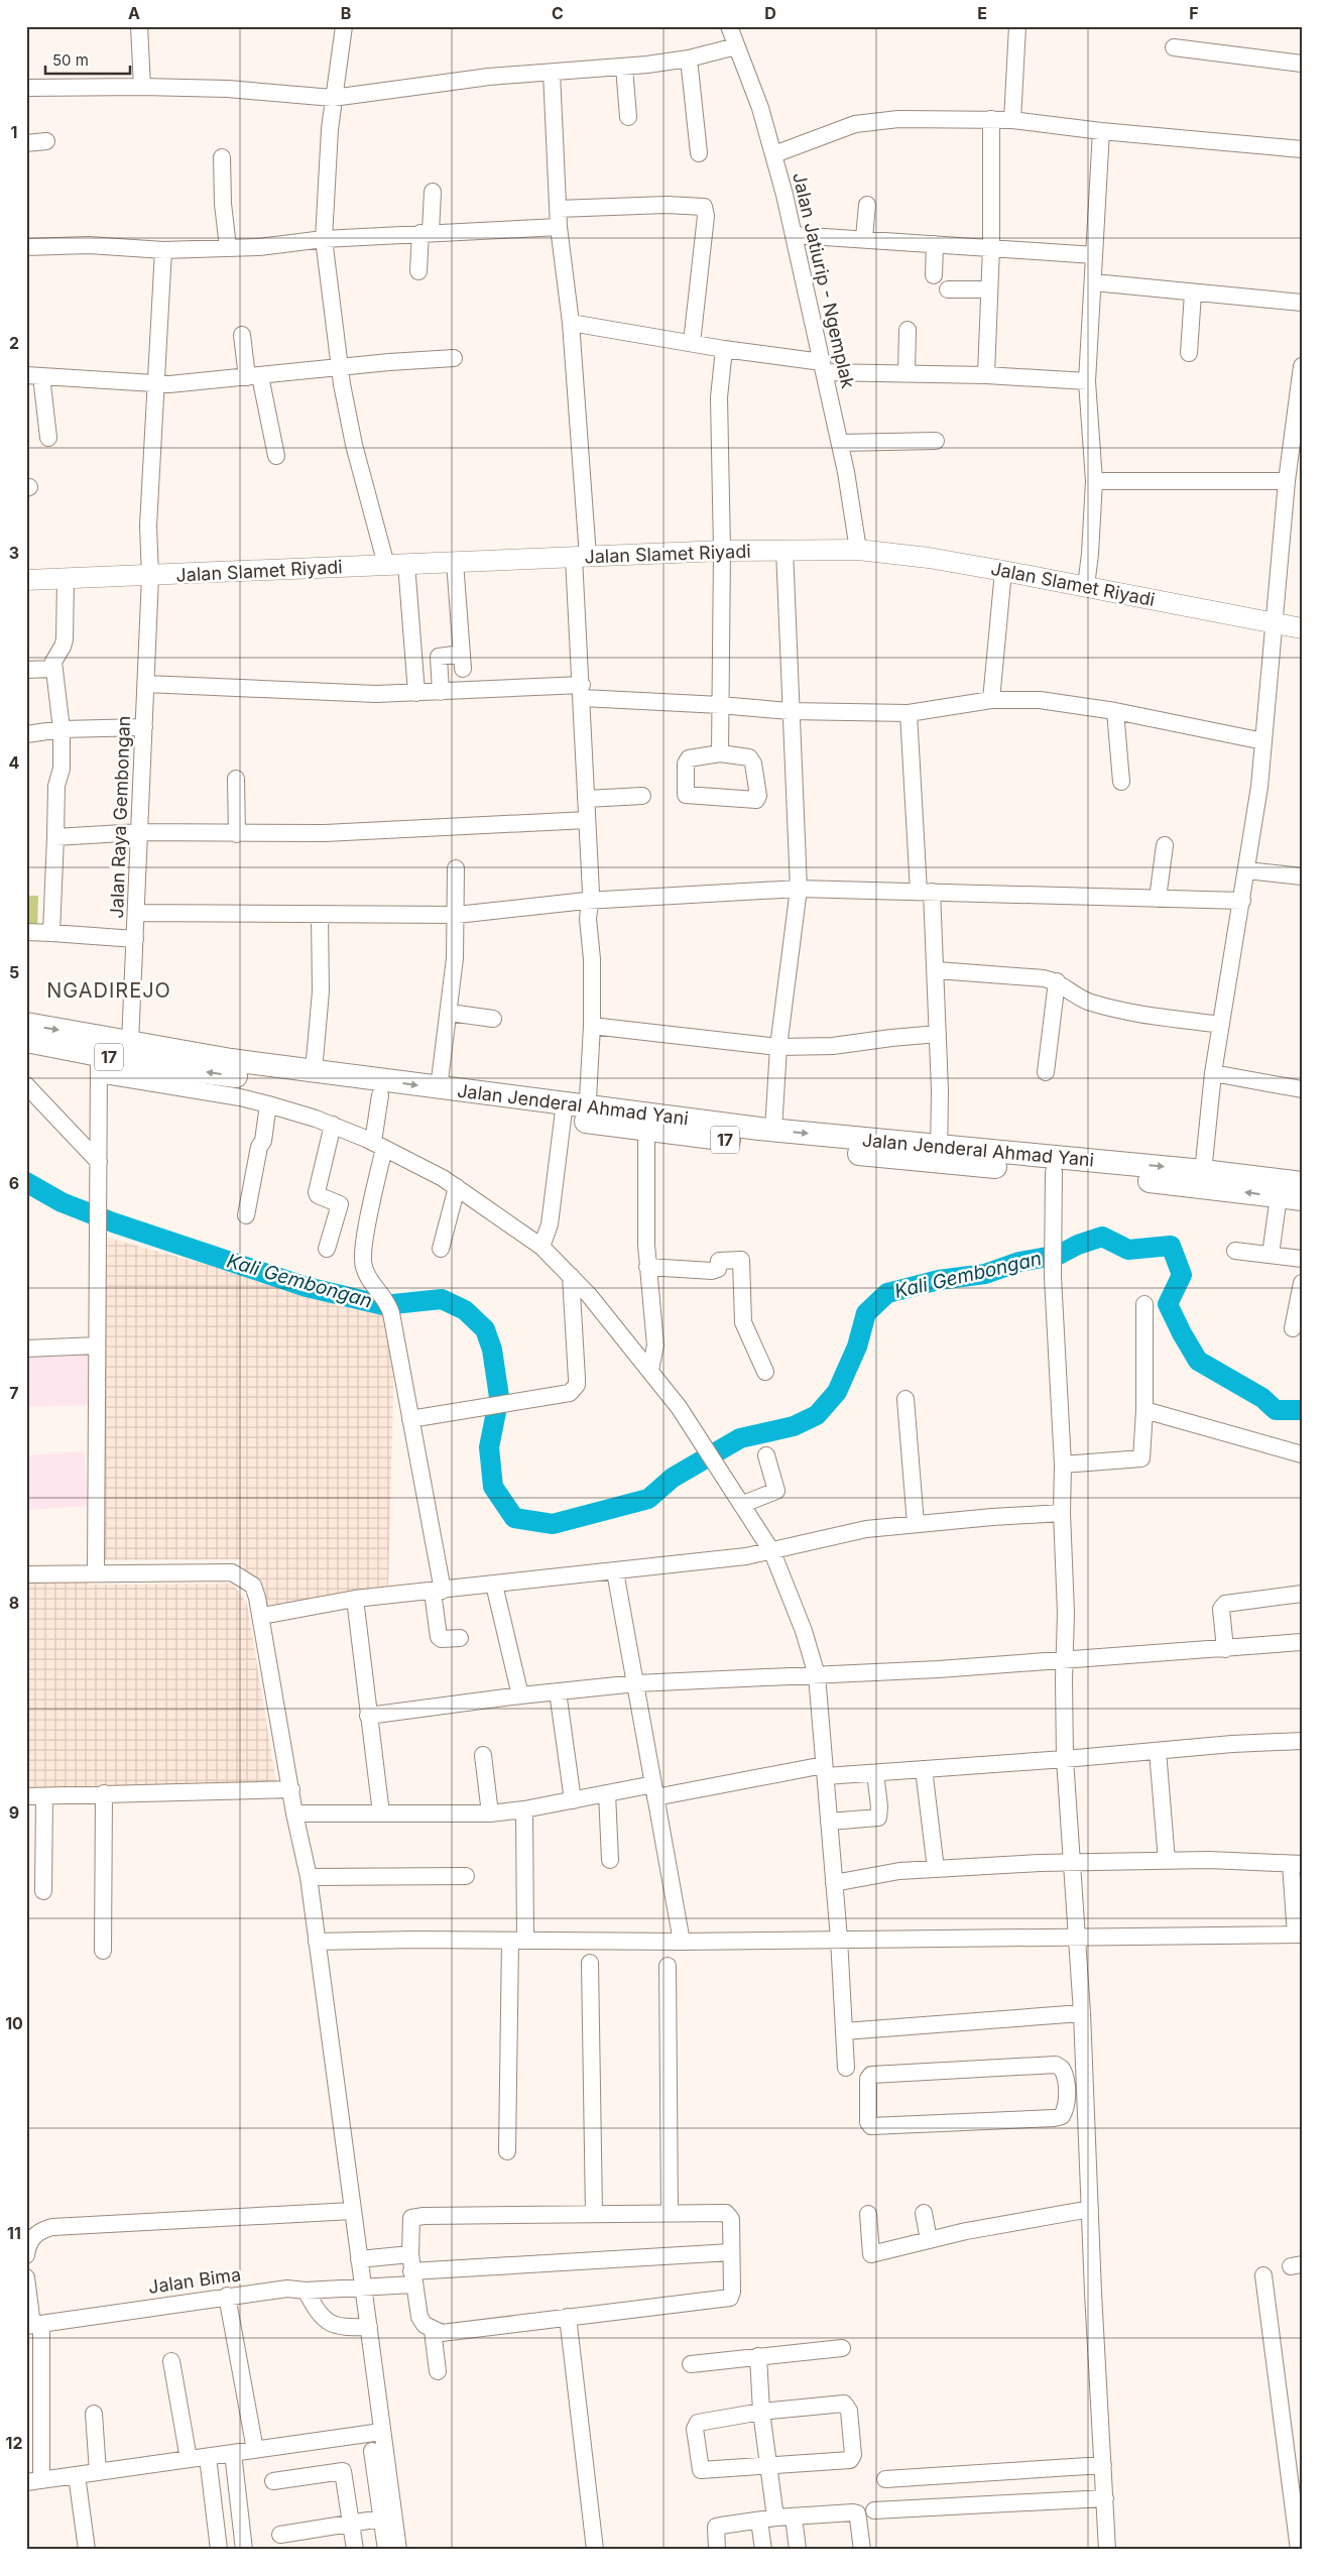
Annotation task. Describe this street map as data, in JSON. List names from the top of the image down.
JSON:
{
  "streets": {
    "highway": ["17", "Jalan Jenderal Ahmad Yani"],
    "main road": ["Jalan Slamet Riyadi"],
    "street": ["Jalan Jatiurip - Ngemplak", "Jalan Raya Gembongan", "Jalan Bima"]
  },
  "crossings": [
    ["Jalan Jatiurip - Ngemplak", "Jalan Slamet Riyadi"],
    ["Jalan Slamet Riyadi", "Jalan Raya Gembongan"],
    ["Jalan Raya Gembongan", "Jalan Jenderal Ahmad Yani"]
  ],
  "districts": ["NGADIREJO"],
  "water": ["Kali Gembongan"],
  "scale_bar": "50 m",
  "grid": {
    "columns": [
      "A",
      "B",
      "C",
      "D",
      "E",
      "F"
    ],
    "rows": [
      "1",
      "2",
      "3",
      "4",
      "5",
      "6",
      "7",
      "8",
      "9",
      "10",
      "11",
      "12"
    ]
  }
}
